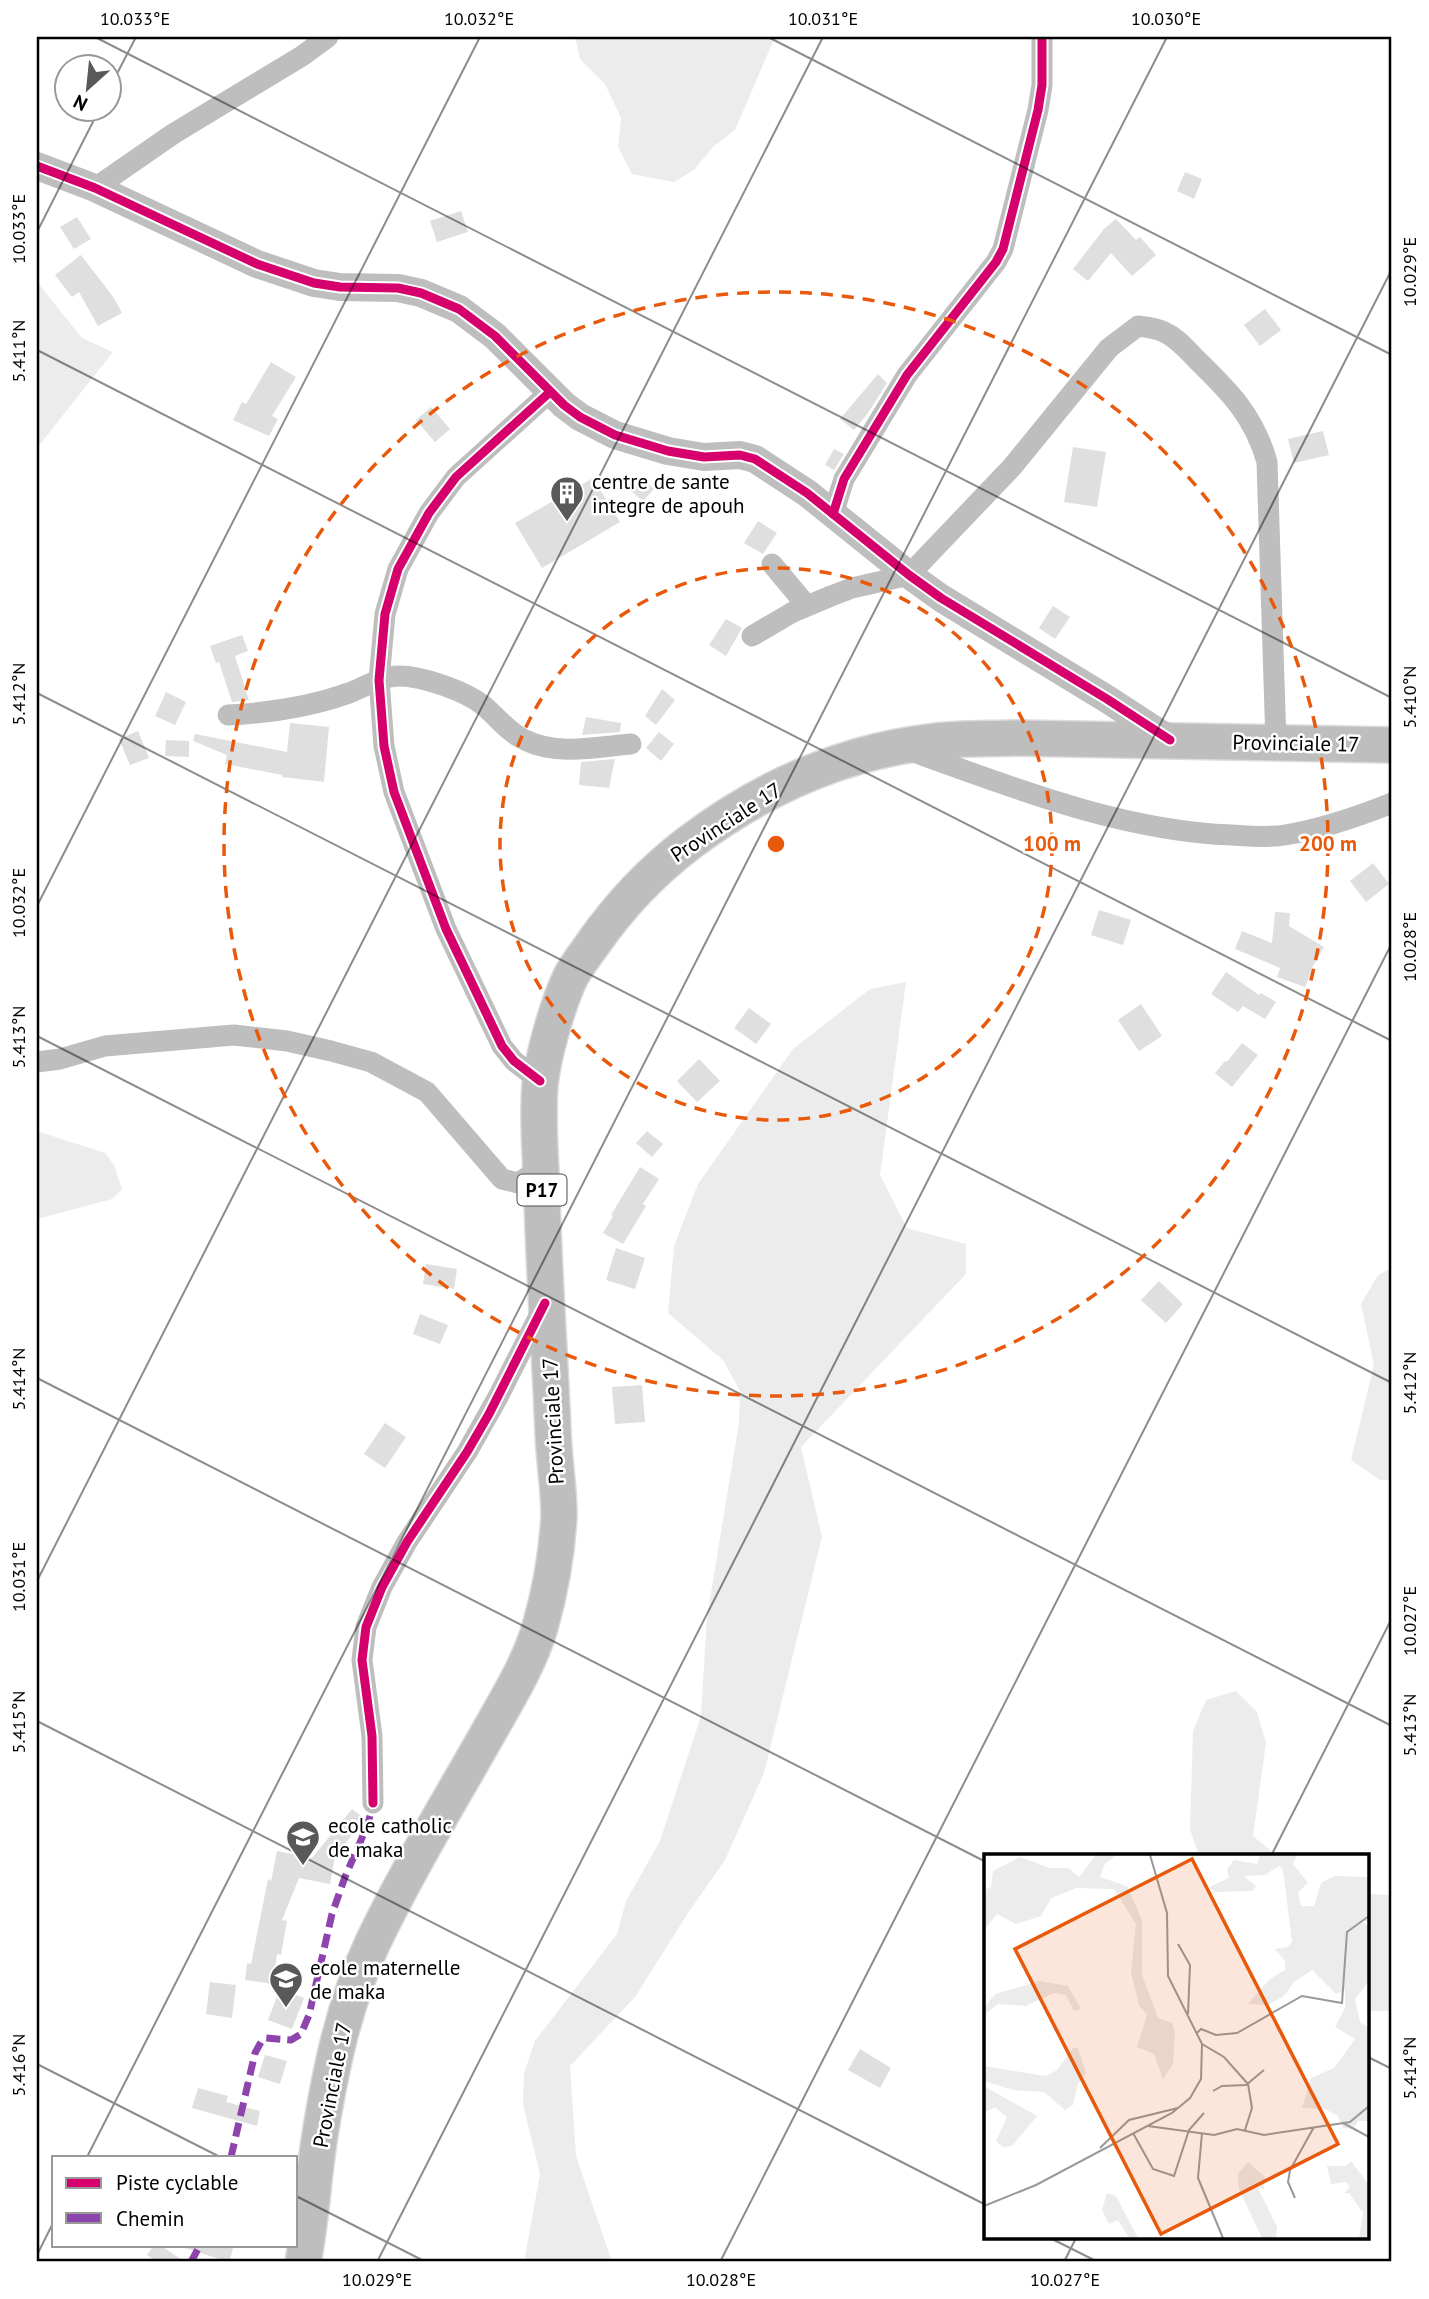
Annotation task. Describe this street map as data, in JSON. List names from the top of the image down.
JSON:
{
  "streets": {
    "main road": ["Provinciale 17", "P17"]
  },
  "places": {
    "building": ["centre de sante integre de apouh"],
    "school or university": ["ecole catholic de maka", "ecole maternelle de maka"]
  },
  "legend": ["Piste cyclable", "Chemin"],
  "north": "bottom left",
  "coordinates": [
    "10.033°E",
    "10.032°E",
    "10.031°E",
    "10.030°E",
    "10.029°E",
    "5.411°N",
    "5.412°N",
    "5.410°N",
    "10.028°E",
    "5.413°N",
    "5.414°N",
    "10.027°E",
    "5.415°N",
    "5.416°N"
  ],
  "rings": ["100 m", "200 m"]
}
